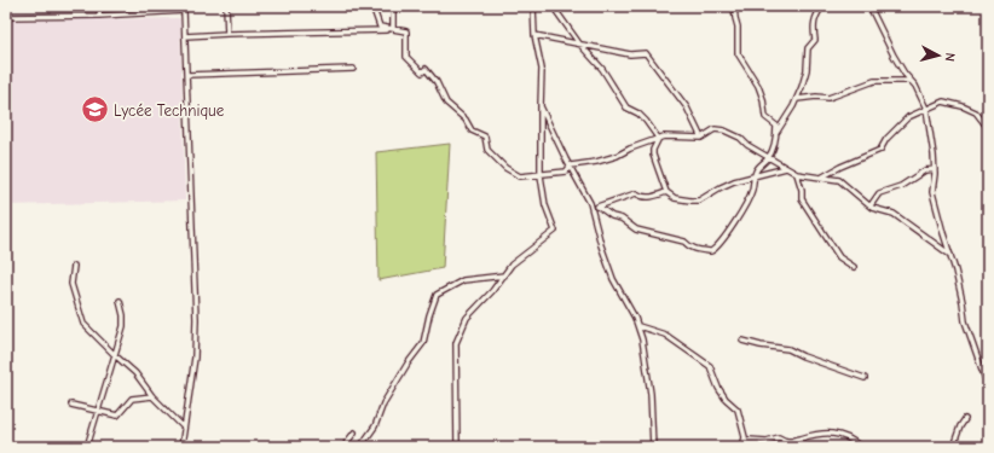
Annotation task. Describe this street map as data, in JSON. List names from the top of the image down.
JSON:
{
  "places": {
    "school or university": ["Lycée Technique"]
  },
  "north": "right"
}
